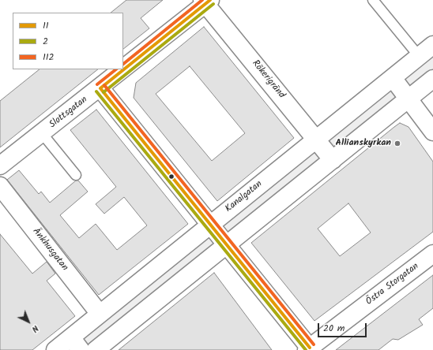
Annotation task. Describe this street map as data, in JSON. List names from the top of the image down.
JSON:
{
  "streets": {
    "street": [
      "Rökerigränd",
      "Slottsgatan",
      "Kanalgatan",
      "Änkhusgatan",
      "Östra Storgatan"
    ]
  },
  "crossings": [
    ["Rökerigränd", "Slottsgatan"],
    ["Rökerigränd", "Kanalgatan"],
    ["Kanalgatan", "Änkhusgatan"]
  ],
  "places": ["Allianskyrkan"],
  "lines": ["transit line 11", "transit line 112", "transit line 2"],
  "legend": ["11", "2", "112"],
  "scale_bar": "20 m",
  "north": "bottom right"
}
